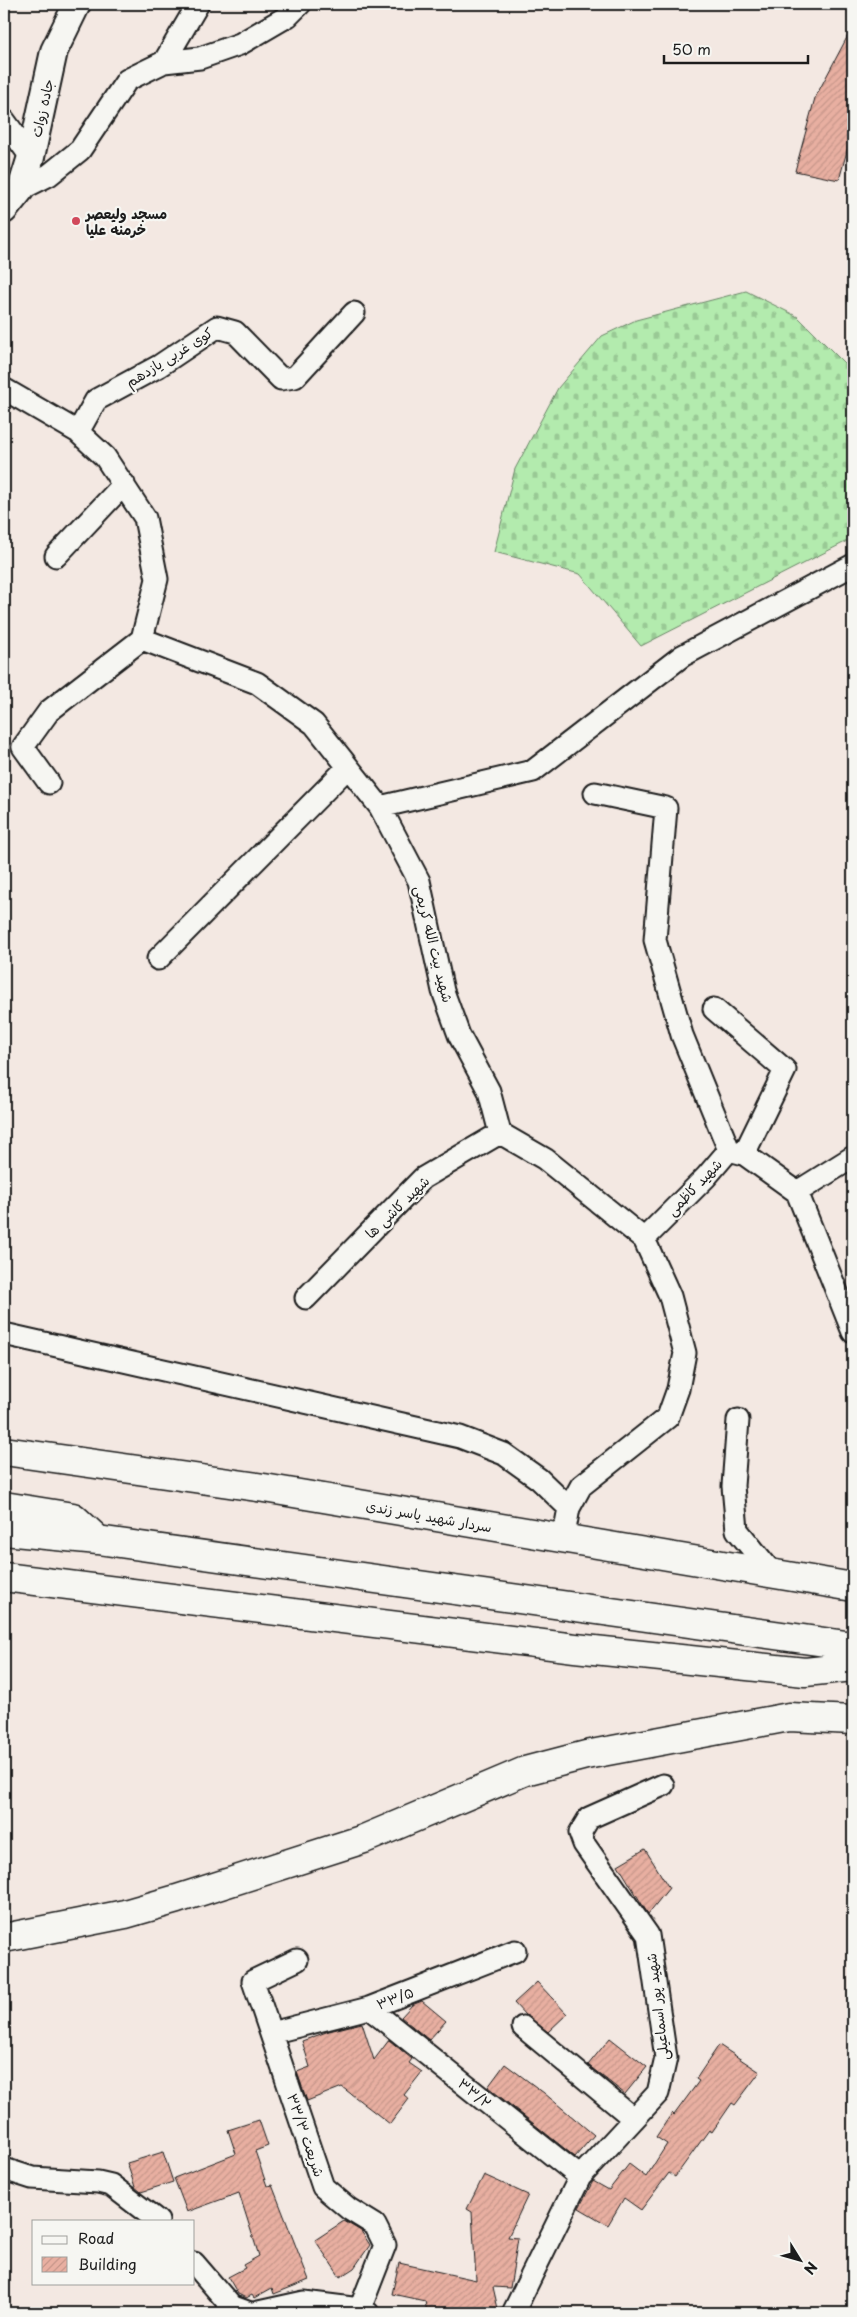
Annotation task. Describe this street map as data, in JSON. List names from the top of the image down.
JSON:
{
  "streets": {
    "highway": ["سردار شهید یاسر زندی"],
    "street": [
      "جاده زوات",
      "کوی غربی یازدهم",
      "شهید بیت الله کریمی",
      "شهید کاظمی",
      "شهید کاشی ها",
      "۳۳/۵",
      "شهید پور اسماعیلی",
      "۳۳/۲",
      "شریعت ۳۳/۳"
    ]
  },
  "crossings": [
    ["شهید بیت الله کریمی", "شهید کاشی ها"],
    ["۳۳/۵", "۳۳/۲"],
    ["۳۳/۵", "شریعت ۳۳/۳"],
    ["شهید پور اسماعیلی", "۳۳/۲"]
  ],
  "places": ["مسجد ولیعصر خرمنه علیا"],
  "legend": ["Road", "Building"],
  "scale_bar": "50 m",
  "north": "bottom right"
}
